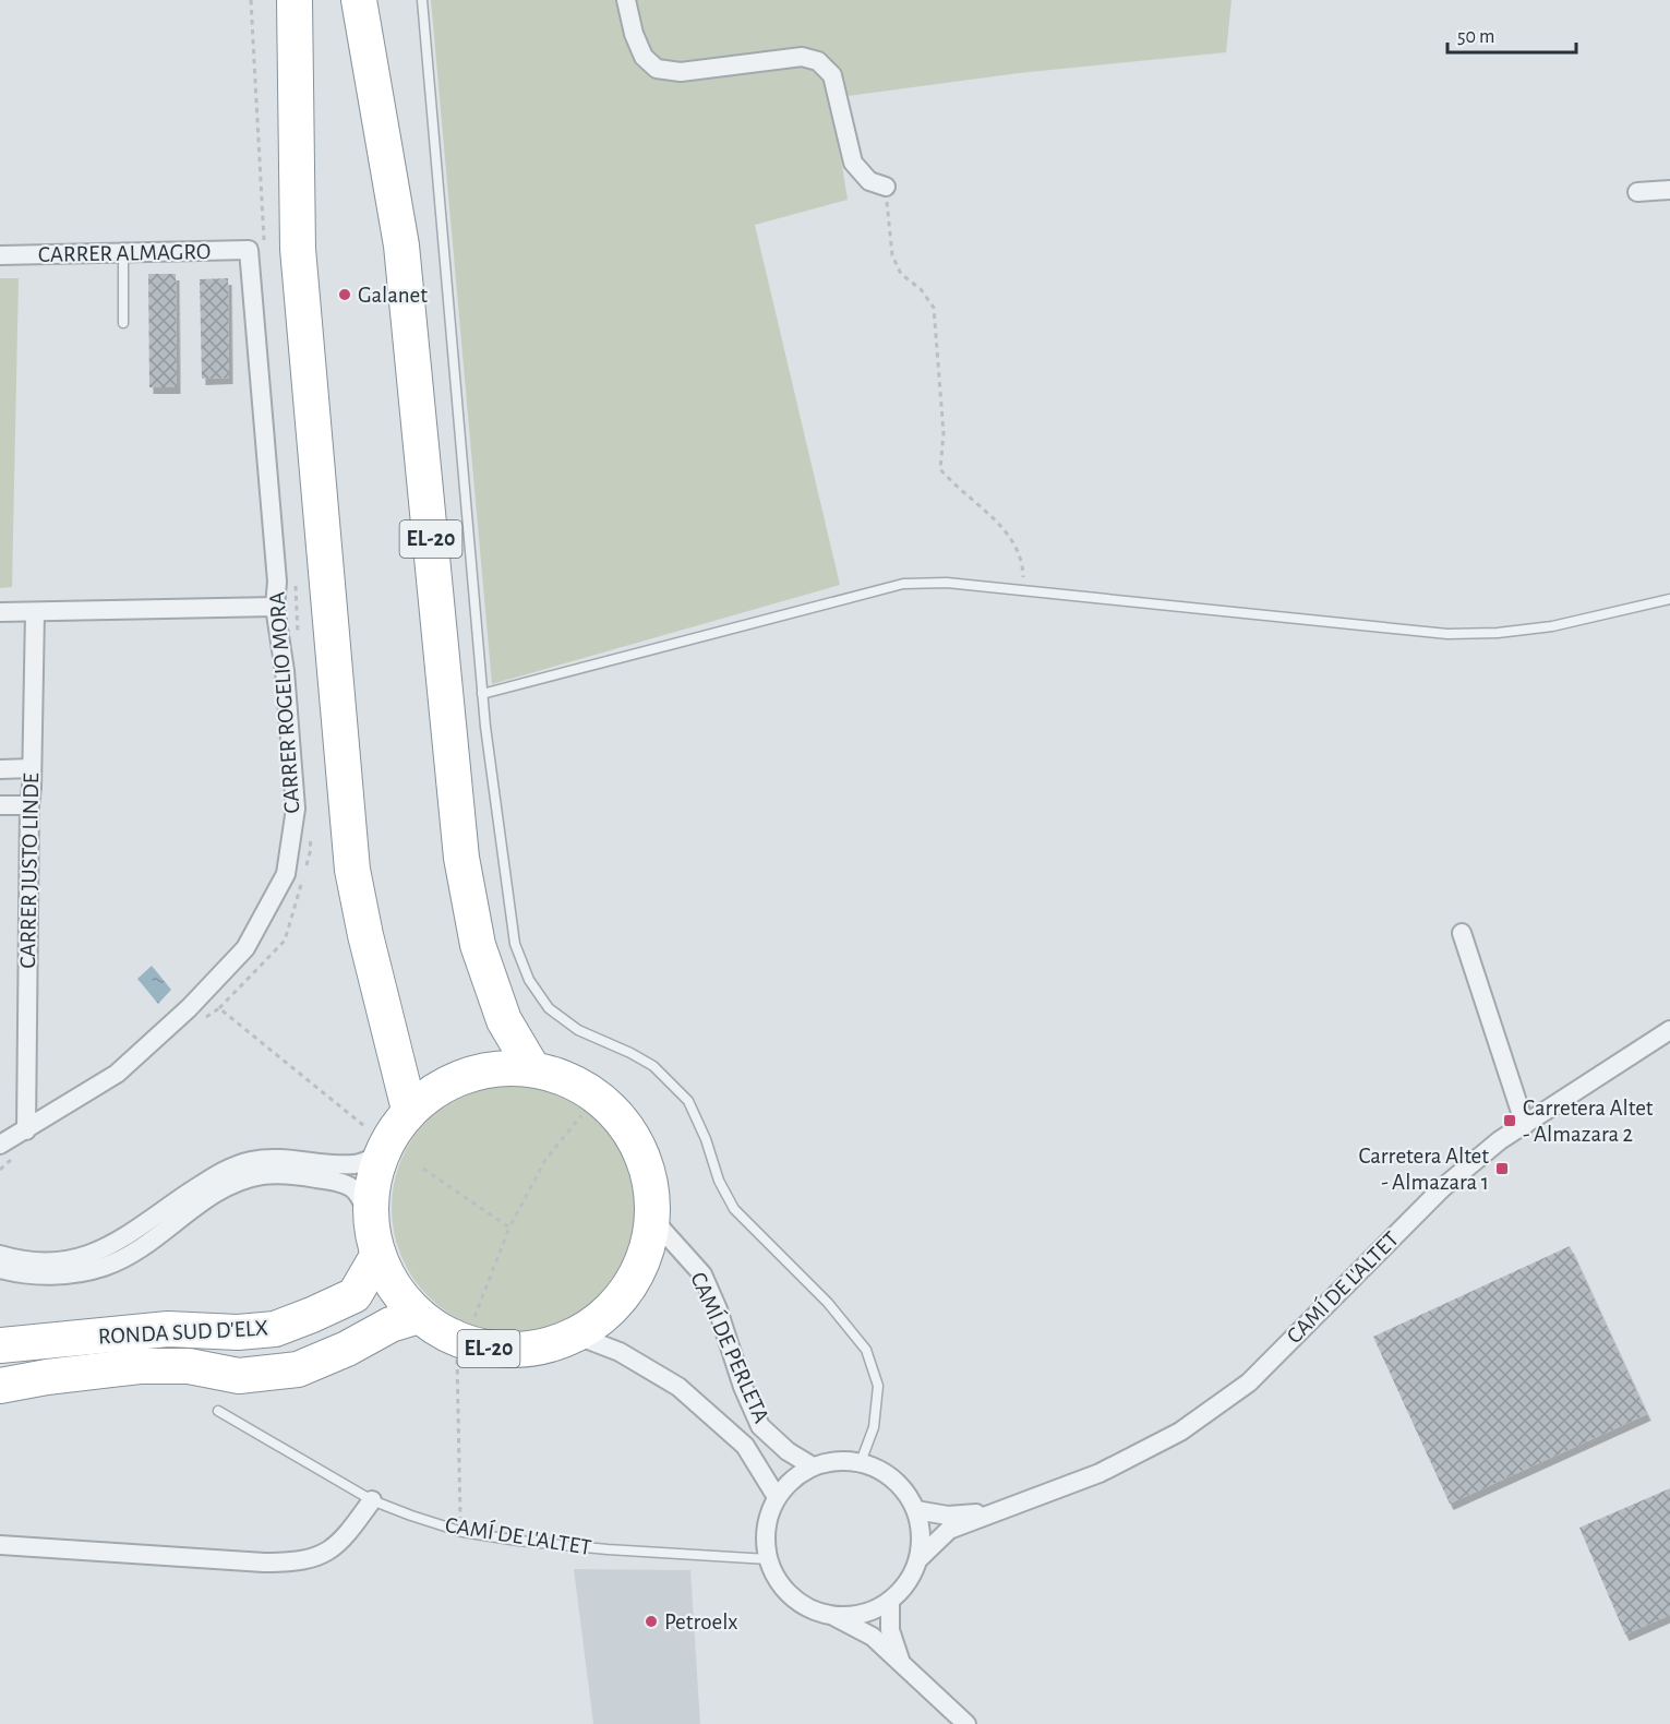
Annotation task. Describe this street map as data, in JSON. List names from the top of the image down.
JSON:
{
  "streets": {
    "highway": ["EL-20", "RONDA SUD D'ELX"],
    "street": [
      "CARRER ALMAGRO",
      "CARRER ROGELIO MORA",
      "CARRER JUSTO LINDE",
      "CAMÍ DE L'ALTET",
      "CAMÍ DE PERLETA"
    ]
  },
  "crossings": [
    ["CARRER ALMAGRO", "CARRER ROGELIO MORA"],
    ["EL-20", "RONDA SUD D'ELX"],
    ["EL-20", "CAMÍ DE PERLETA"],
    ["CARRER ROGELIO MORA", "CARRER JUSTO LINDE"],
    ["CAMÍ DE L'ALTET", "CAMÍ DE PERLETA"]
  ],
  "places": {
    "other": ["Galanet", "Petroelx"],
    "transit": ["Carretera Altet - Almazara 2", "Carretera Altet - Almazara 1"]
  },
  "scale_bar": "50 m"
}
